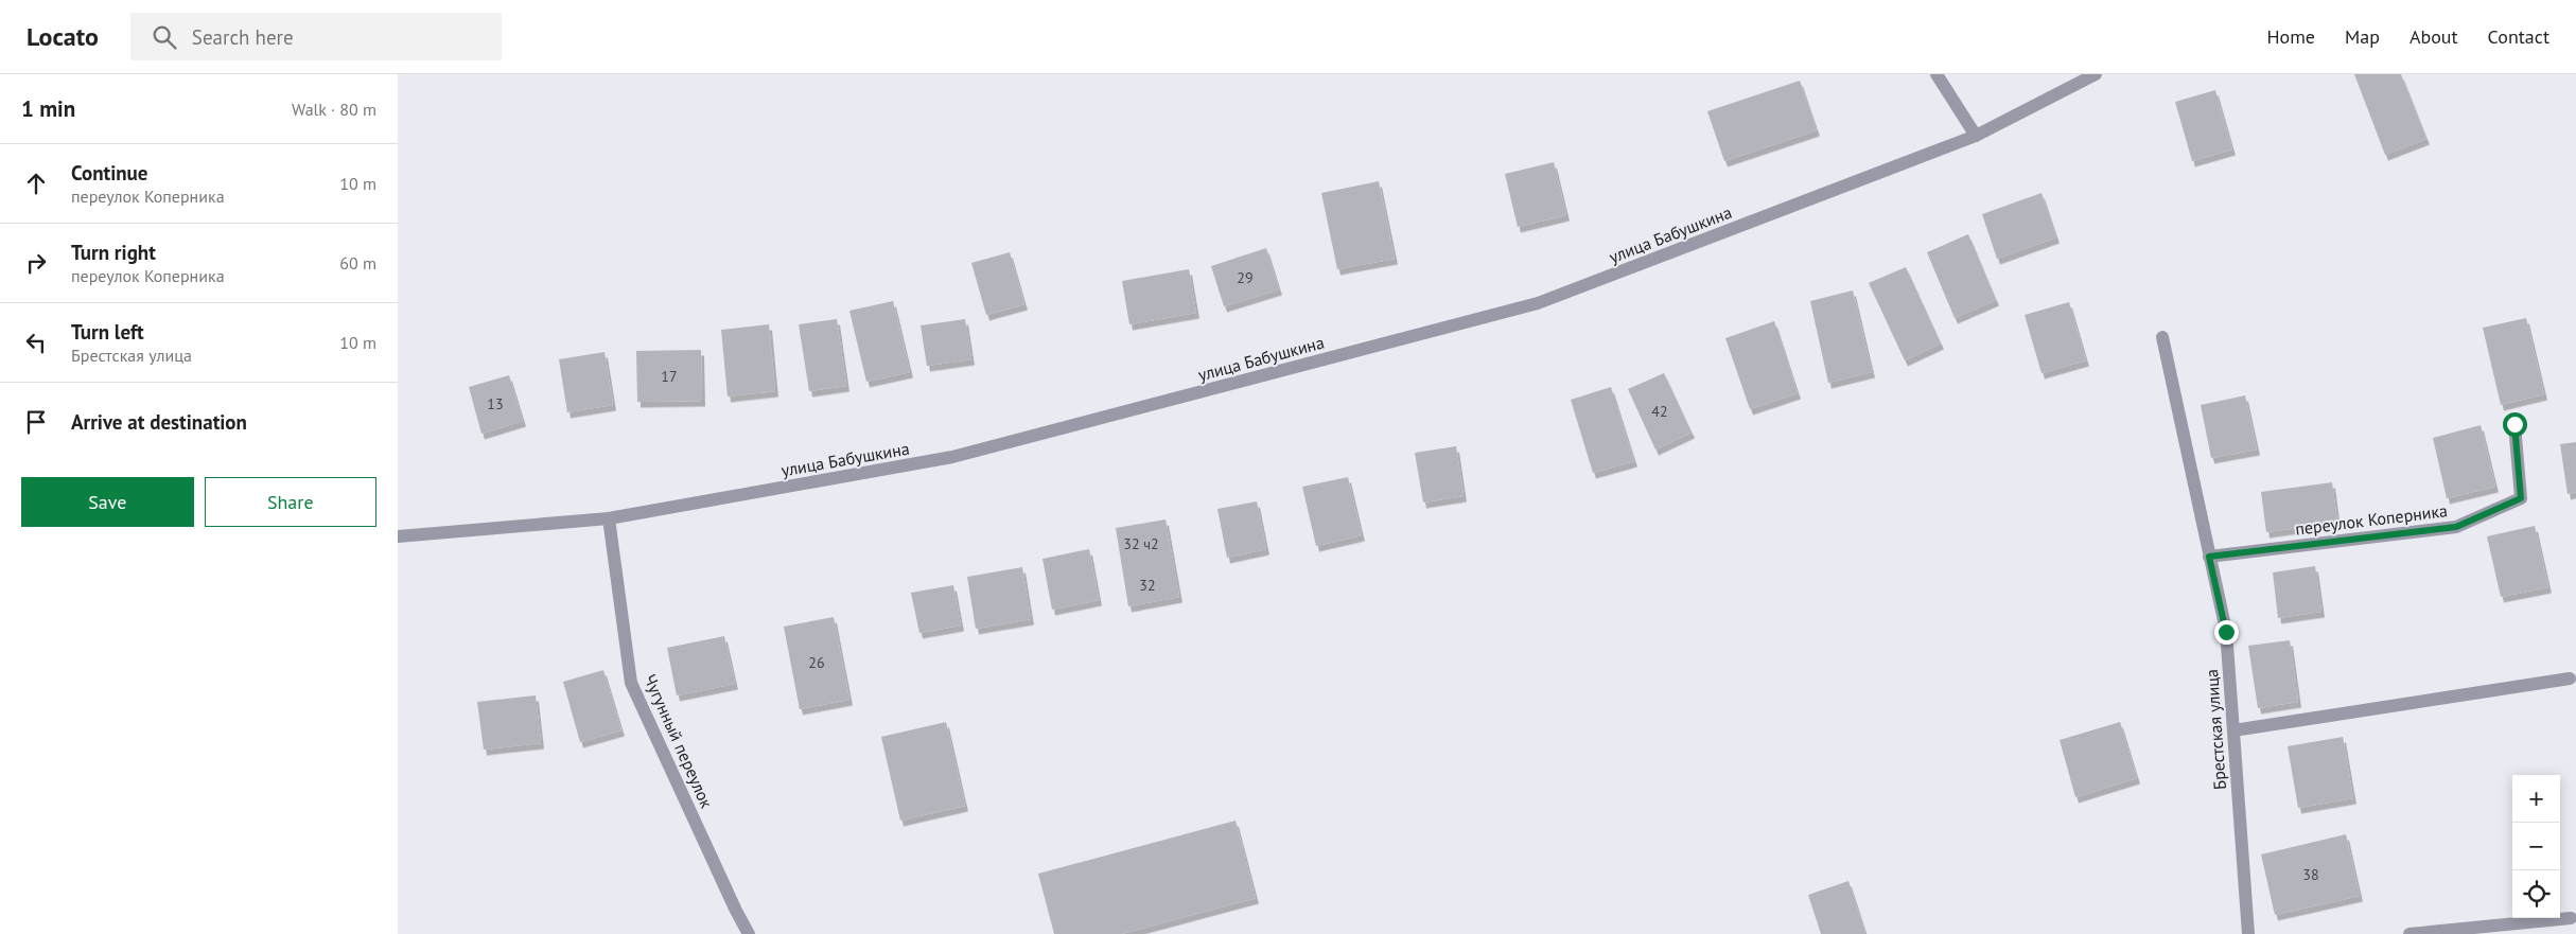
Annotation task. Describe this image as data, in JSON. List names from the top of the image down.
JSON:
{
  "streets": {
    "street": [
      "улица Бабушкина",
      "переулок Коперника",
      "Брестская улица",
      "Чугунный переулок"
    ]
  },
  "crossings": [
    ["улица Бабушкина", "Чугунный переулок"],
    ["переулок Коперника", "Брестская улица"]
  ],
  "house_numbers": [
    "29",
    "17",
    "13",
    "42",
    "32 ч2",
    "32",
    "26",
    "38"
  ],
  "page": {
    "header": "Locato",
    "search": "Search here",
    "nav": [
      "Home",
      "Map",
      "About",
      "Contact"
    ],
    "heading": ["1 min", "Walk · 80 m"],
    "list": [
      ["Continue", "переулок Коперника", "10 m"],
      ["Turn right", "переулок Коперника", "60 m"],
      ["Turn left", "Брестская улица", "10 m"],
      "Arrive at destination"
    ],
    "buttons": ["Save", "Share"],
    "map_buttons": ["+", "−"]
  }
}
